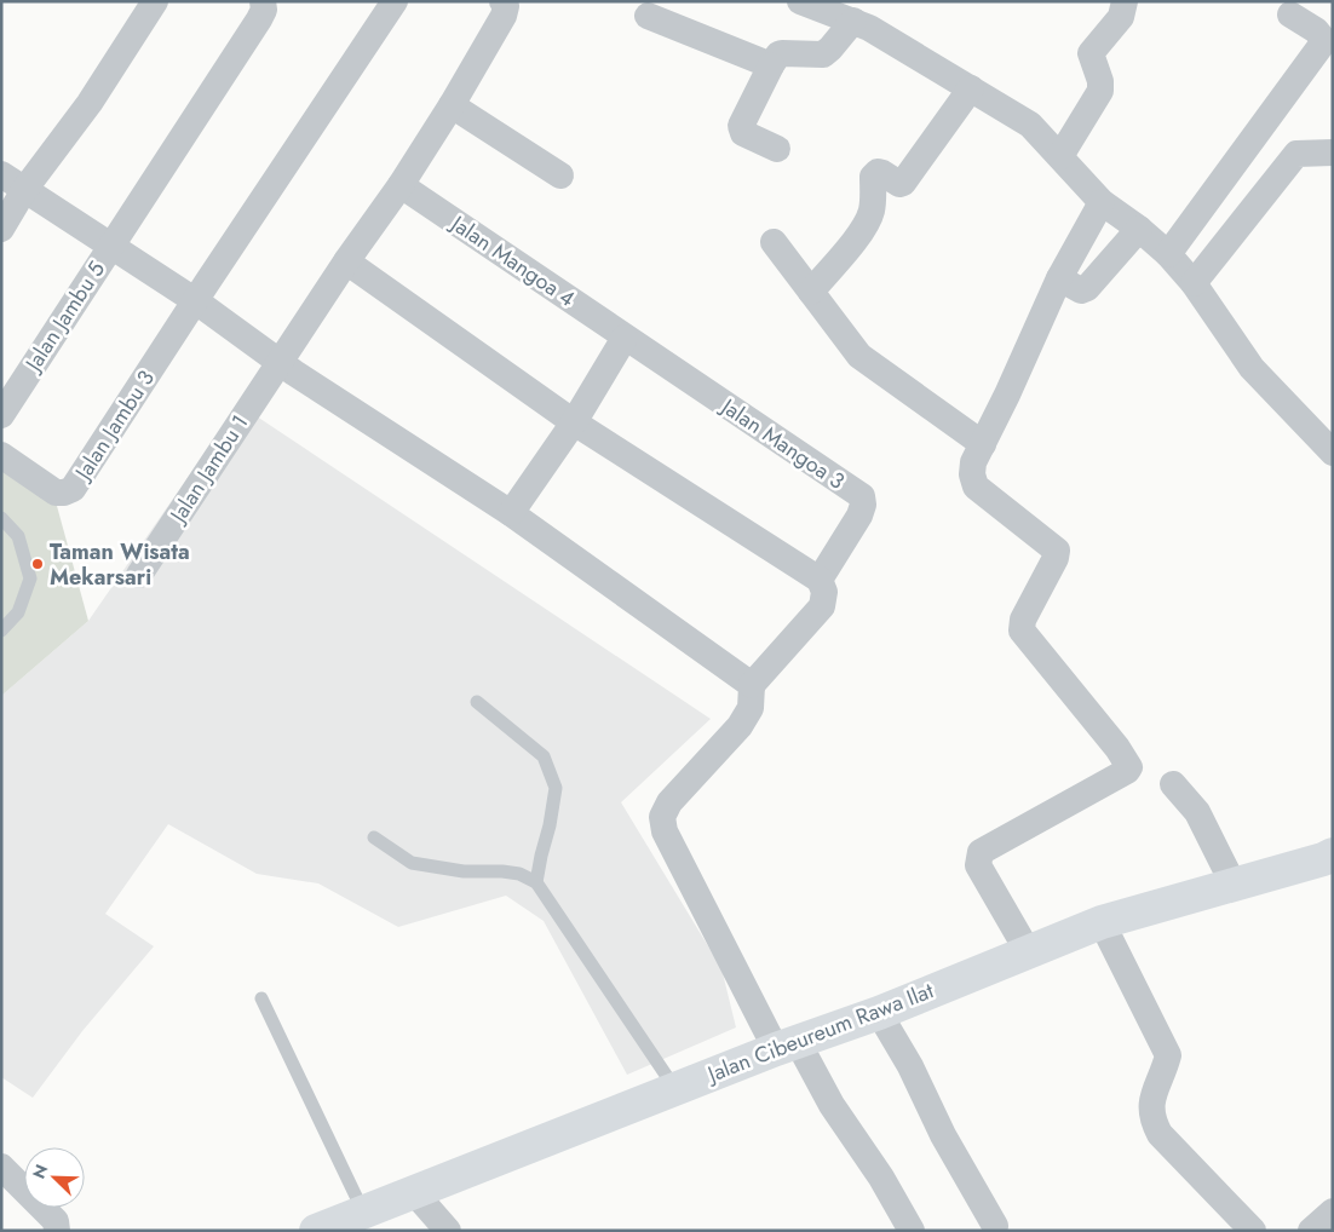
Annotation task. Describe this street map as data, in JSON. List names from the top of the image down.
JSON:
{
  "streets": {
    "street": [
      "Jalan Mangoa 4",
      "Jalan Jambu 5",
      "Jalan Jambu 3",
      "Jalan Mangoa 3",
      "Jalan Jambu 1",
      "Jalan Cibeureum Rawa Ilat"
    ]
  },
  "crossings": [
    ["Jalan Mangoa 4", "Jalan Mangoa 3"],
    ["Jalan Mangoa 4", "Jalan Jambu 1"]
  ],
  "places": ["Taman Wisata Mekarsari"],
  "north": "top left"
}
